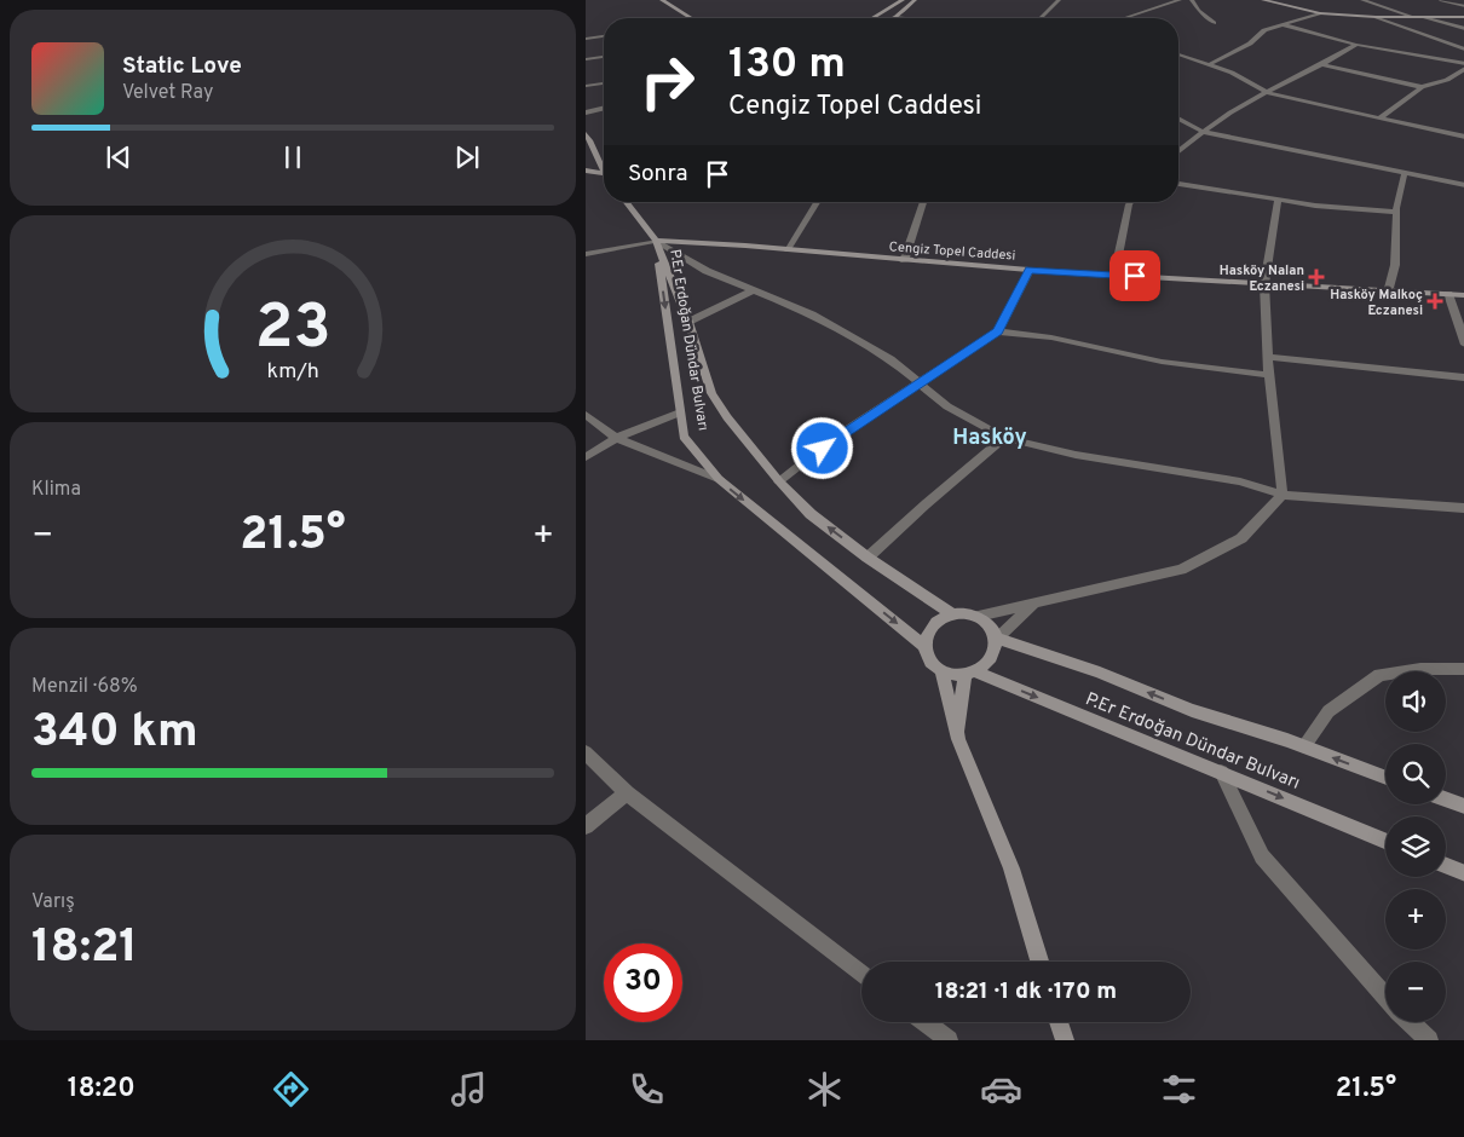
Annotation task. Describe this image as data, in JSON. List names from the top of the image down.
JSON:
{
  "streets": {
    "main road": ["Cengiz Topel Caddesi", "P.Er Erdoğan Dündar Bulvarı"]
  },
  "crossings": [
    ["Cengiz Topel Caddesi", "P.Er Erdoğan Dündar Bulvarı"]
  ],
  "districts": ["Hasköy"],
  "places": {
    "health": ["Hasköy Nalan Eczanesi", "Hasköy Malkoç Eczanesi"]
  },
  "page": {
    "turn": ["130 m", "Cengiz Topel Caddesi"],
    "song": ["Static Love", "Velvet Ray"],
    "then": "Sonra",
    "tile": [
      "Klima",
      ["Menzil · 68%", "340 km"],
      ["Varış", "18:21"]
    ],
    "heat": ["−", "21.5°", "+"],
    "map_buttons": ["+", "−"],
    "limit": "30",
    "trip": "18:21 · 1 dk · 170 m",
    "tabs": ["18:20", "21.5°"],
    "gauge": ["23", "km/h"]
  }
}
